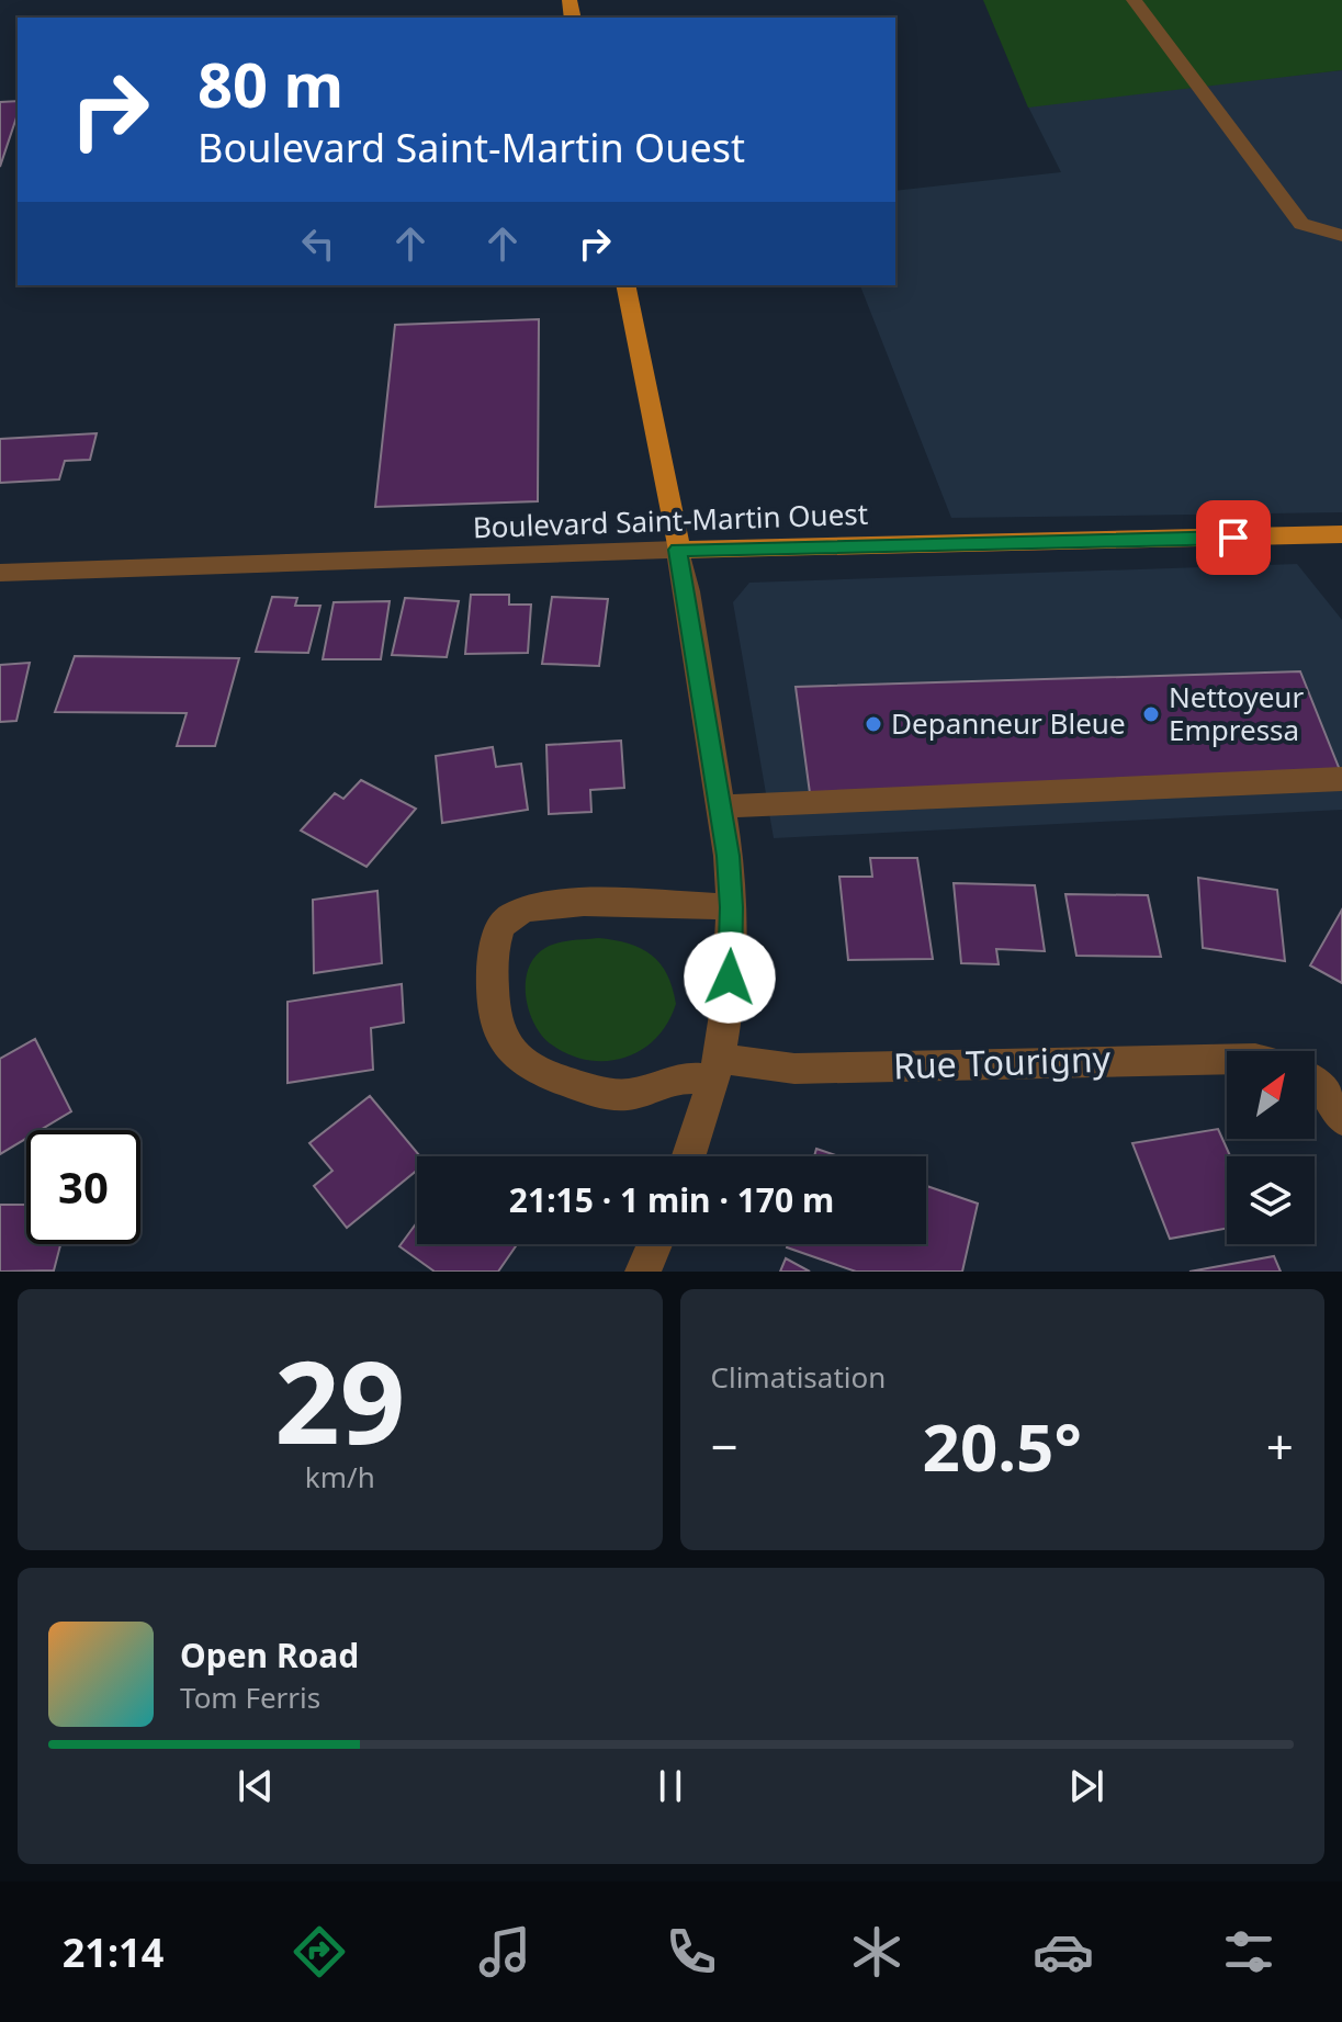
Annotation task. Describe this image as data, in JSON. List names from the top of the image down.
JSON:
{
  "streets": {
    "main road": ["Boulevard Saint-Martin Ouest"],
    "street": ["Rue Tourigny"]
  },
  "places": ["Nettoyeur Empressa", "Depanneur Bleue"],
  "north": "top right",
  "page": {
    "turn": ["80 m", "Boulevard Saint-Martin Ouest"],
    "limit": "30",
    "trip": "21:15 · 1 min · 170 m",
    "tile": [
      ["29", "km/h"],
      "Climatisation"
    ],
    "heat": ["−", "20.5°", "+"],
    "song": ["Open Road", "Tom Ferris"],
    "tabs": "21:14"
  }
}
